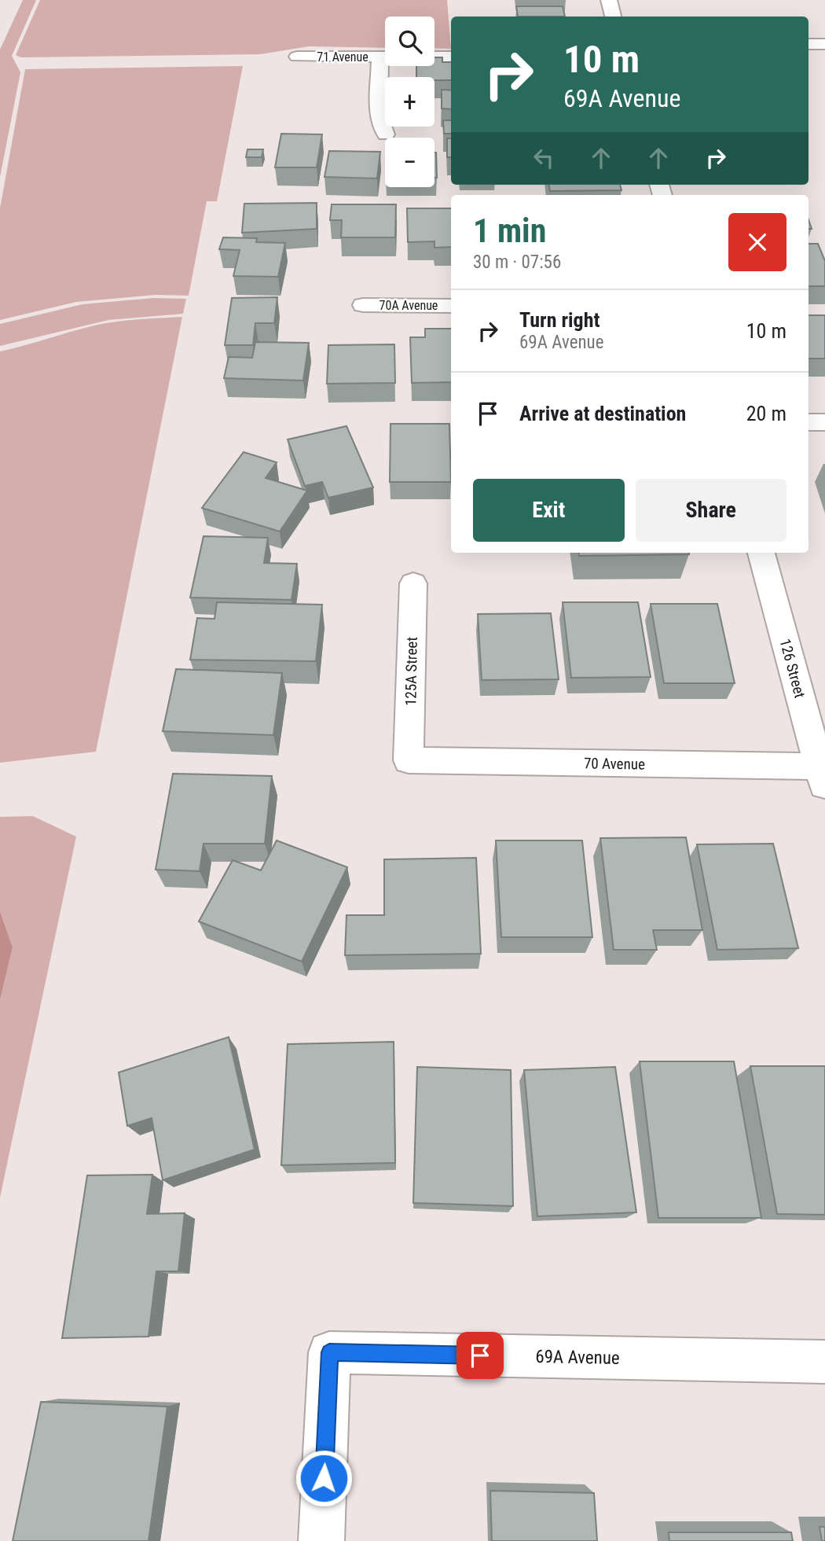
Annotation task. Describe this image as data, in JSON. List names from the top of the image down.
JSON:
{
  "streets": {
    "street": [
      "71 Avenue",
      "70A Avenue",
      "126 Street",
      "125A Street",
      "70 Avenue",
      "69A Avenue"
    ]
  },
  "crossings": [
    ["126 Street", "70 Avenue"],
    ["125A Street", "70 Avenue"]
  ],
  "page": {
    "map_buttons": ["+", "−"],
    "turn": ["10 m", "69A Avenue"],
    "heading": ["1 min", "30 m · 07:56"],
    "list": [
      {
        "name": "Turn right",
        "note": "69A Avenue",
        "value": "10 m"
      },
      {
        "name": "Arrive at destination",
        "value": "20 m"
      }
    ],
    "buttons": ["Exit", "Share"]
  }
}
